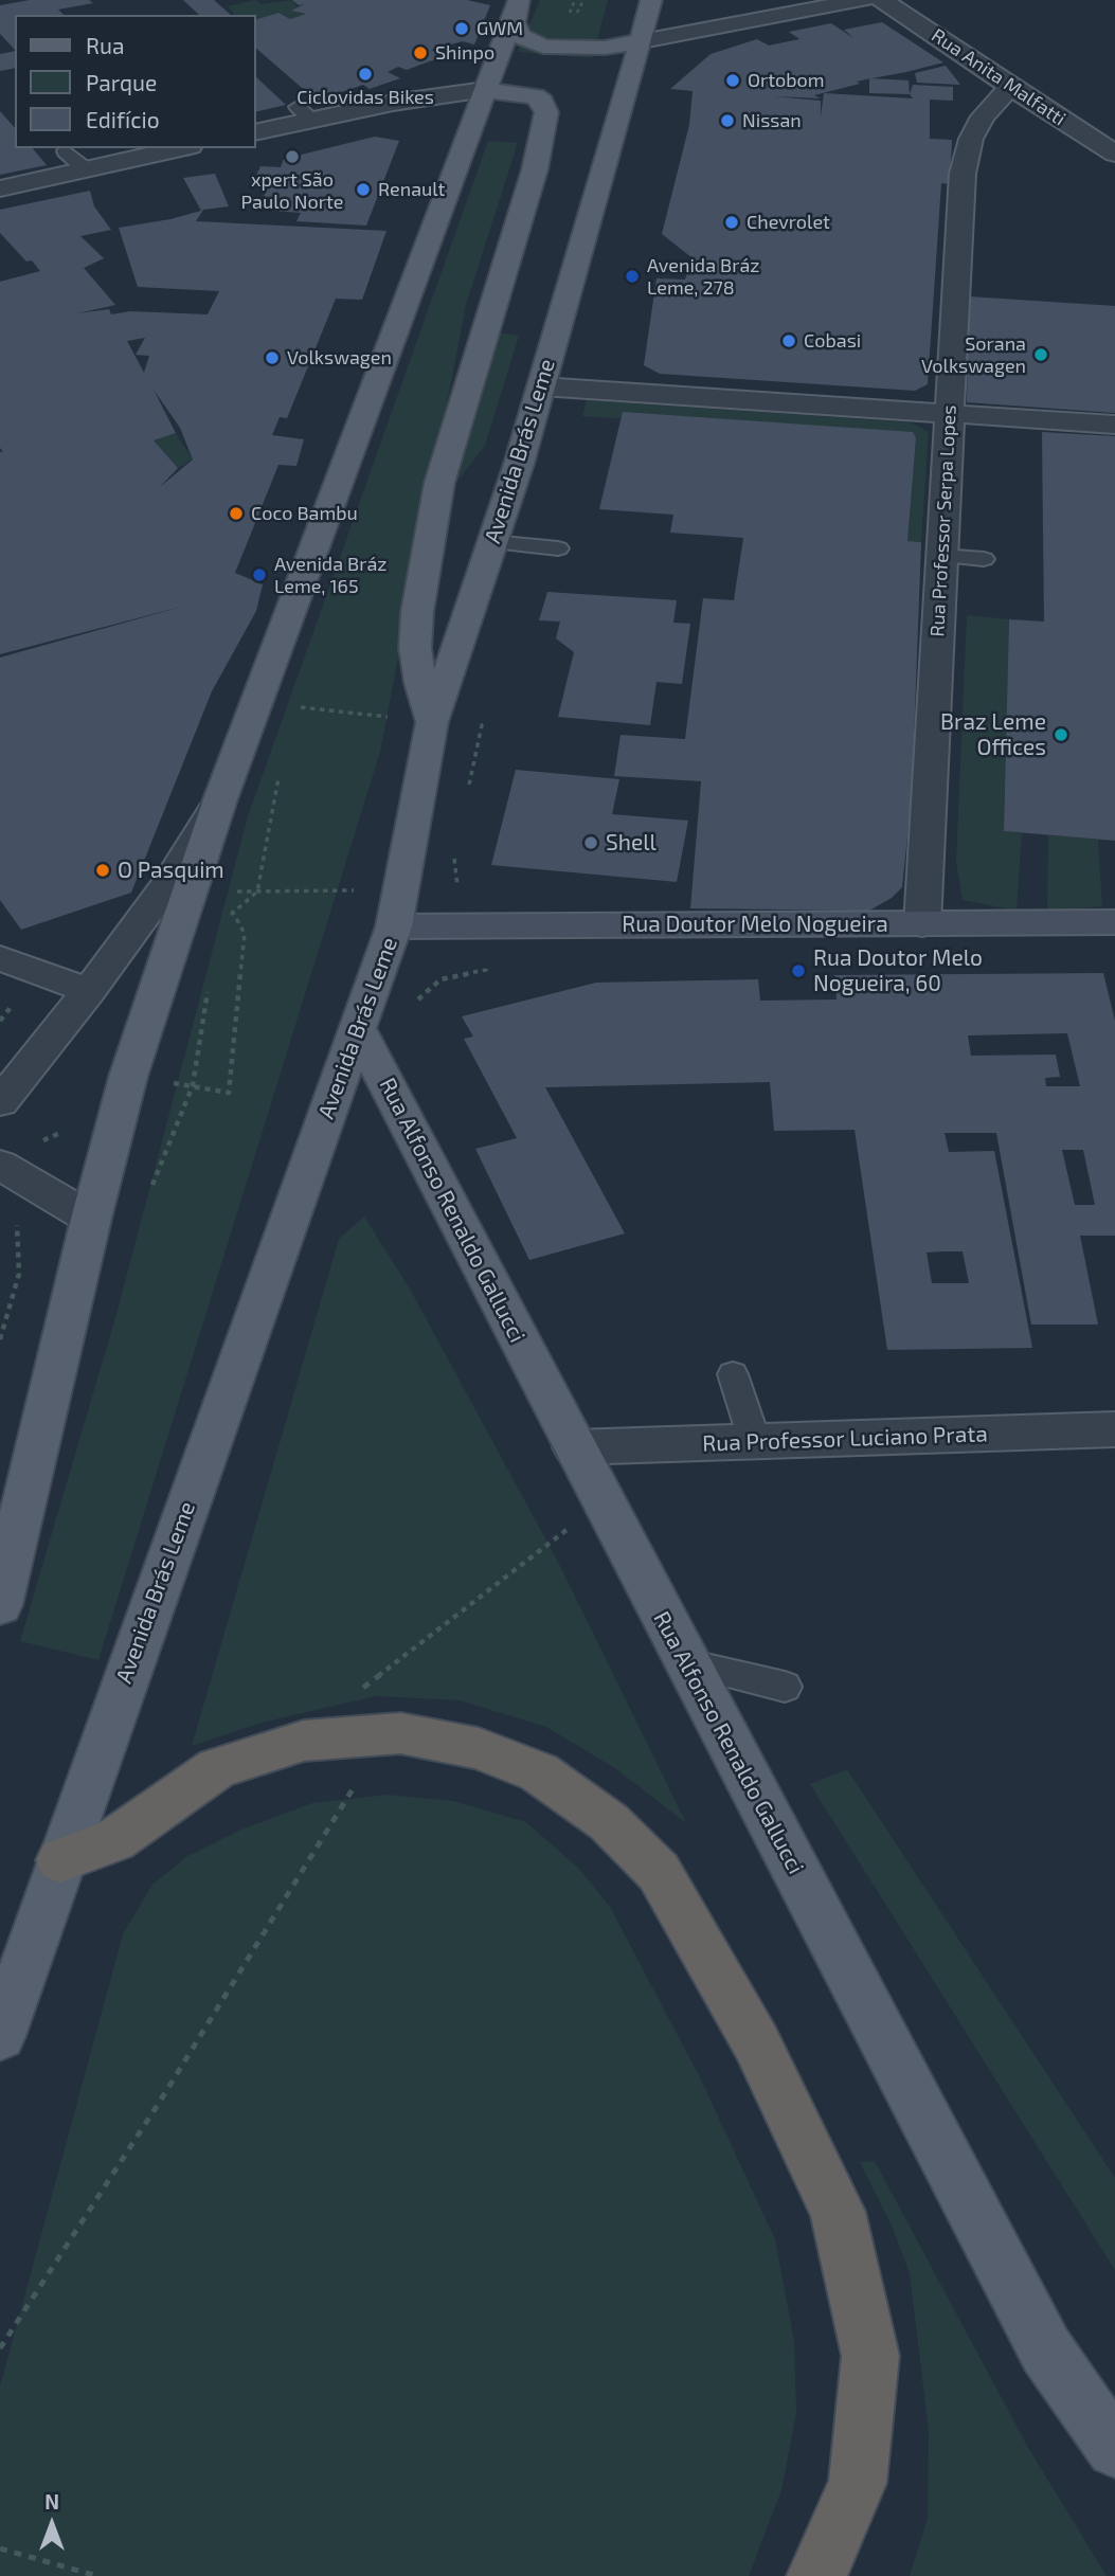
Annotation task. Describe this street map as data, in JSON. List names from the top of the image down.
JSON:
{
  "streets": {
    "main road": ["Avenida Brás Leme", "Rua Doutor Melo Nogueira", "Rua Alfonso Renaldo Gallucci"],
    "street": ["Rua Anita Malfatti", "Rua Professor Serpa Lopes", "Rua Professor Luciano Prata"]
  },
  "crossings": [
    ["Rua Anita Malfatti", "Rua Professor Serpa Lopes"],
    ["Avenida Brás Leme", "Rua Doutor Melo Nogueira"],
    ["Avenida Brás Leme", "Rua Alfonso Renaldo Gallucci"],
    ["Rua Professor Serpa Lopes", "Rua Doutor Melo Nogueira"],
    ["Rua Alfonso Renaldo Gallucci", "Rua Professor Luciano Prata"]
  ],
  "places": [
    "GWM",
    "Shinpo",
    "Ciclovidas Bikes",
    "Ortobom",
    "Nissan",
    "xpert São Paulo Norte",
    "Renault",
    "Chevrolet",
    "Avenida Bráz Leme, 278",
    "Cobasi",
    "Sorana Volkswagen",
    "Volkswagen",
    "Coco Bambu",
    "Avenida Bráz Leme, 165",
    "Braz Leme Offices",
    "Shell",
    "O Pasquim",
    "Rua Doutor Melo Nogueira, 60"
  ],
  "legend": ["Rua", "Parque", "Edifício"],
  "north": "top"
}
